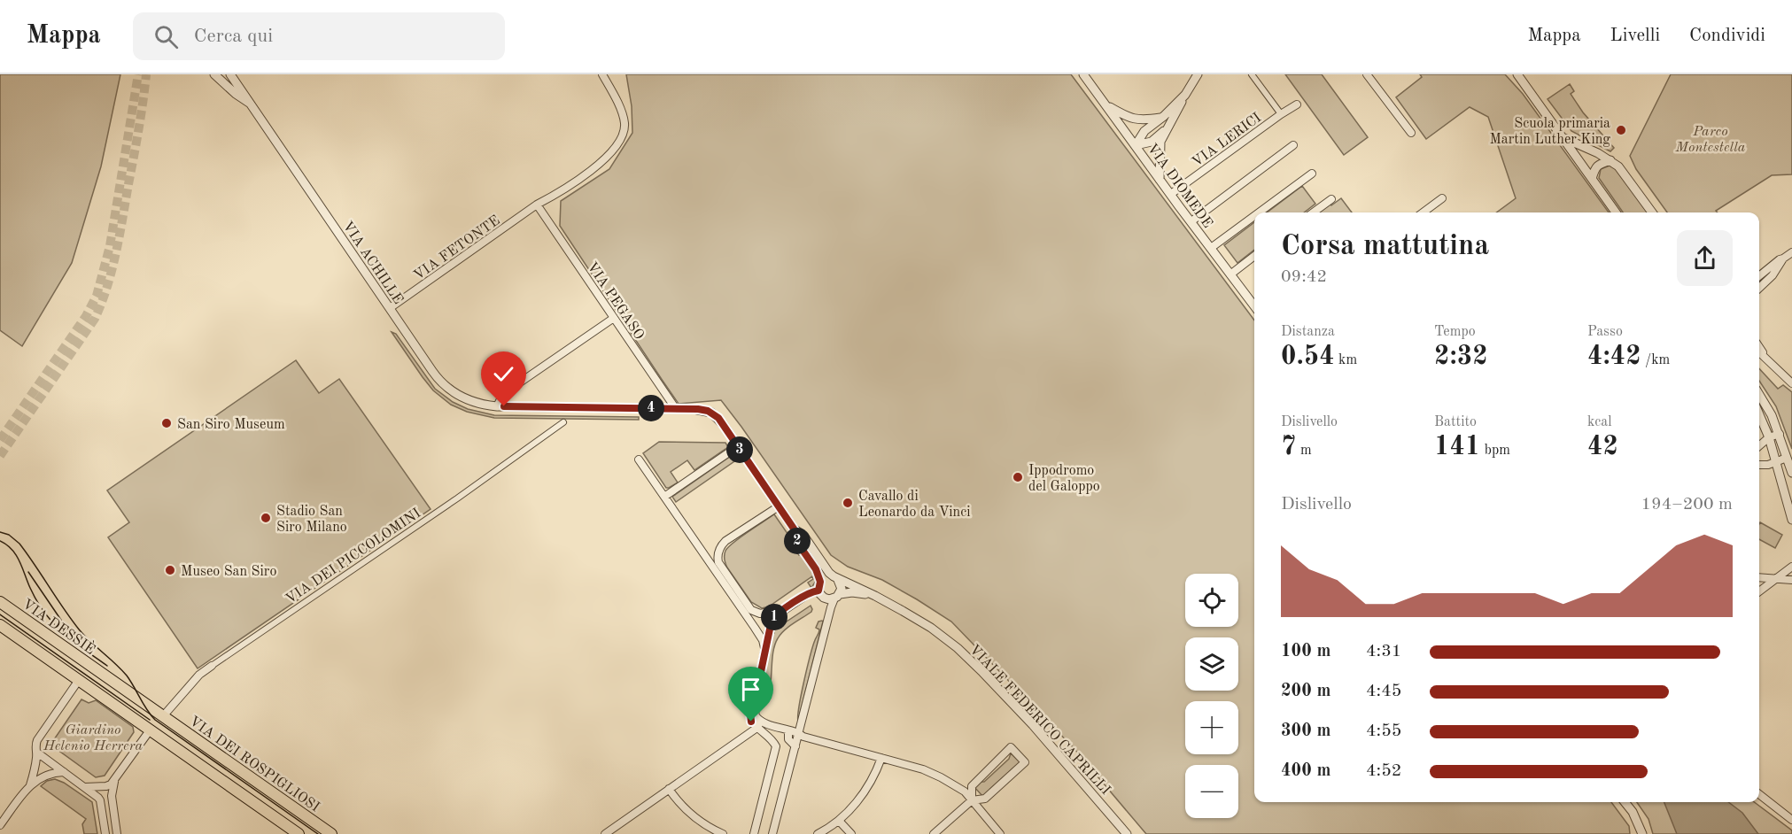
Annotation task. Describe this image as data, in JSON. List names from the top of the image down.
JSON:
{
  "streets": {
    "main road": ["VIA DESSIÈ", "VIA DEI ROSPIGLIOSI"],
    "street": [
      "VIA LERICI",
      "VIA DIOMEDE",
      "VIA FETONTE",
      "VIA ACHILLE",
      "VIA PEGASO",
      "VIA DEI PICCOLOMINI",
      "VIALE FEDERICO CAPRILLI"
    ]
  },
  "crossings": [
    ["VIA LERICI", "VIA DIOMEDE"],
    ["VIA FETONTE", "VIA ACHILLE"],
    ["VIA FETONTE", "VIA PEGASO"],
    ["VIA ACHILLE", "VIA PEGASO"],
    ["VIA DEI PICCOLOMINI", "VIA DESSIÈ"],
    ["VIA DEI PICCOLOMINI", "VIA DEI ROSPIGLIOSI"],
    ["VIA DESSIÈ", "VIA DEI ROSPIGLIOSI"]
  ],
  "parks": ["Parco Montestella", "Giardino Helenio Herrera"],
  "places": [
    "Scuola primaria Martin Luther King",
    "San Siro Museum",
    "Ippodromo del Galoppo",
    "Cavallo di Leonardo da Vinci",
    "Stadio San Siro Milano",
    "Museo San Siro"
  ],
  "page": {
    "header": "Mappa",
    "search": "Cerca qui",
    "nav": ["Mappa", "Livelli", "Condividi"],
    "heading": ["Corsa mattutina", "09:42"],
    "stats": [
      ["Distanza", "0.54 km"],
      ["Tempo", "2:32"],
      ["Passo", "4:42 /km"],
      ["Dislivello", "7 m"],
      ["Battito", "141 bpm"],
      ["kcal", "42"]
    ],
    "pins": [
      "4",
      "3",
      "2",
      "1"
    ],
    "chart": ["Dislivello", "194–200 m"],
    "map_buttons": ["+", "−"],
    "list": [
      {
        "name": "100 m",
        "note": "4:31"
      },
      {
        "name": "200 m",
        "note": "4:45"
      },
      {
        "name": "300 m",
        "note": "4:55"
      },
      {
        "name": "400 m",
        "note": "4:52"
      }
    ]
  }
}
